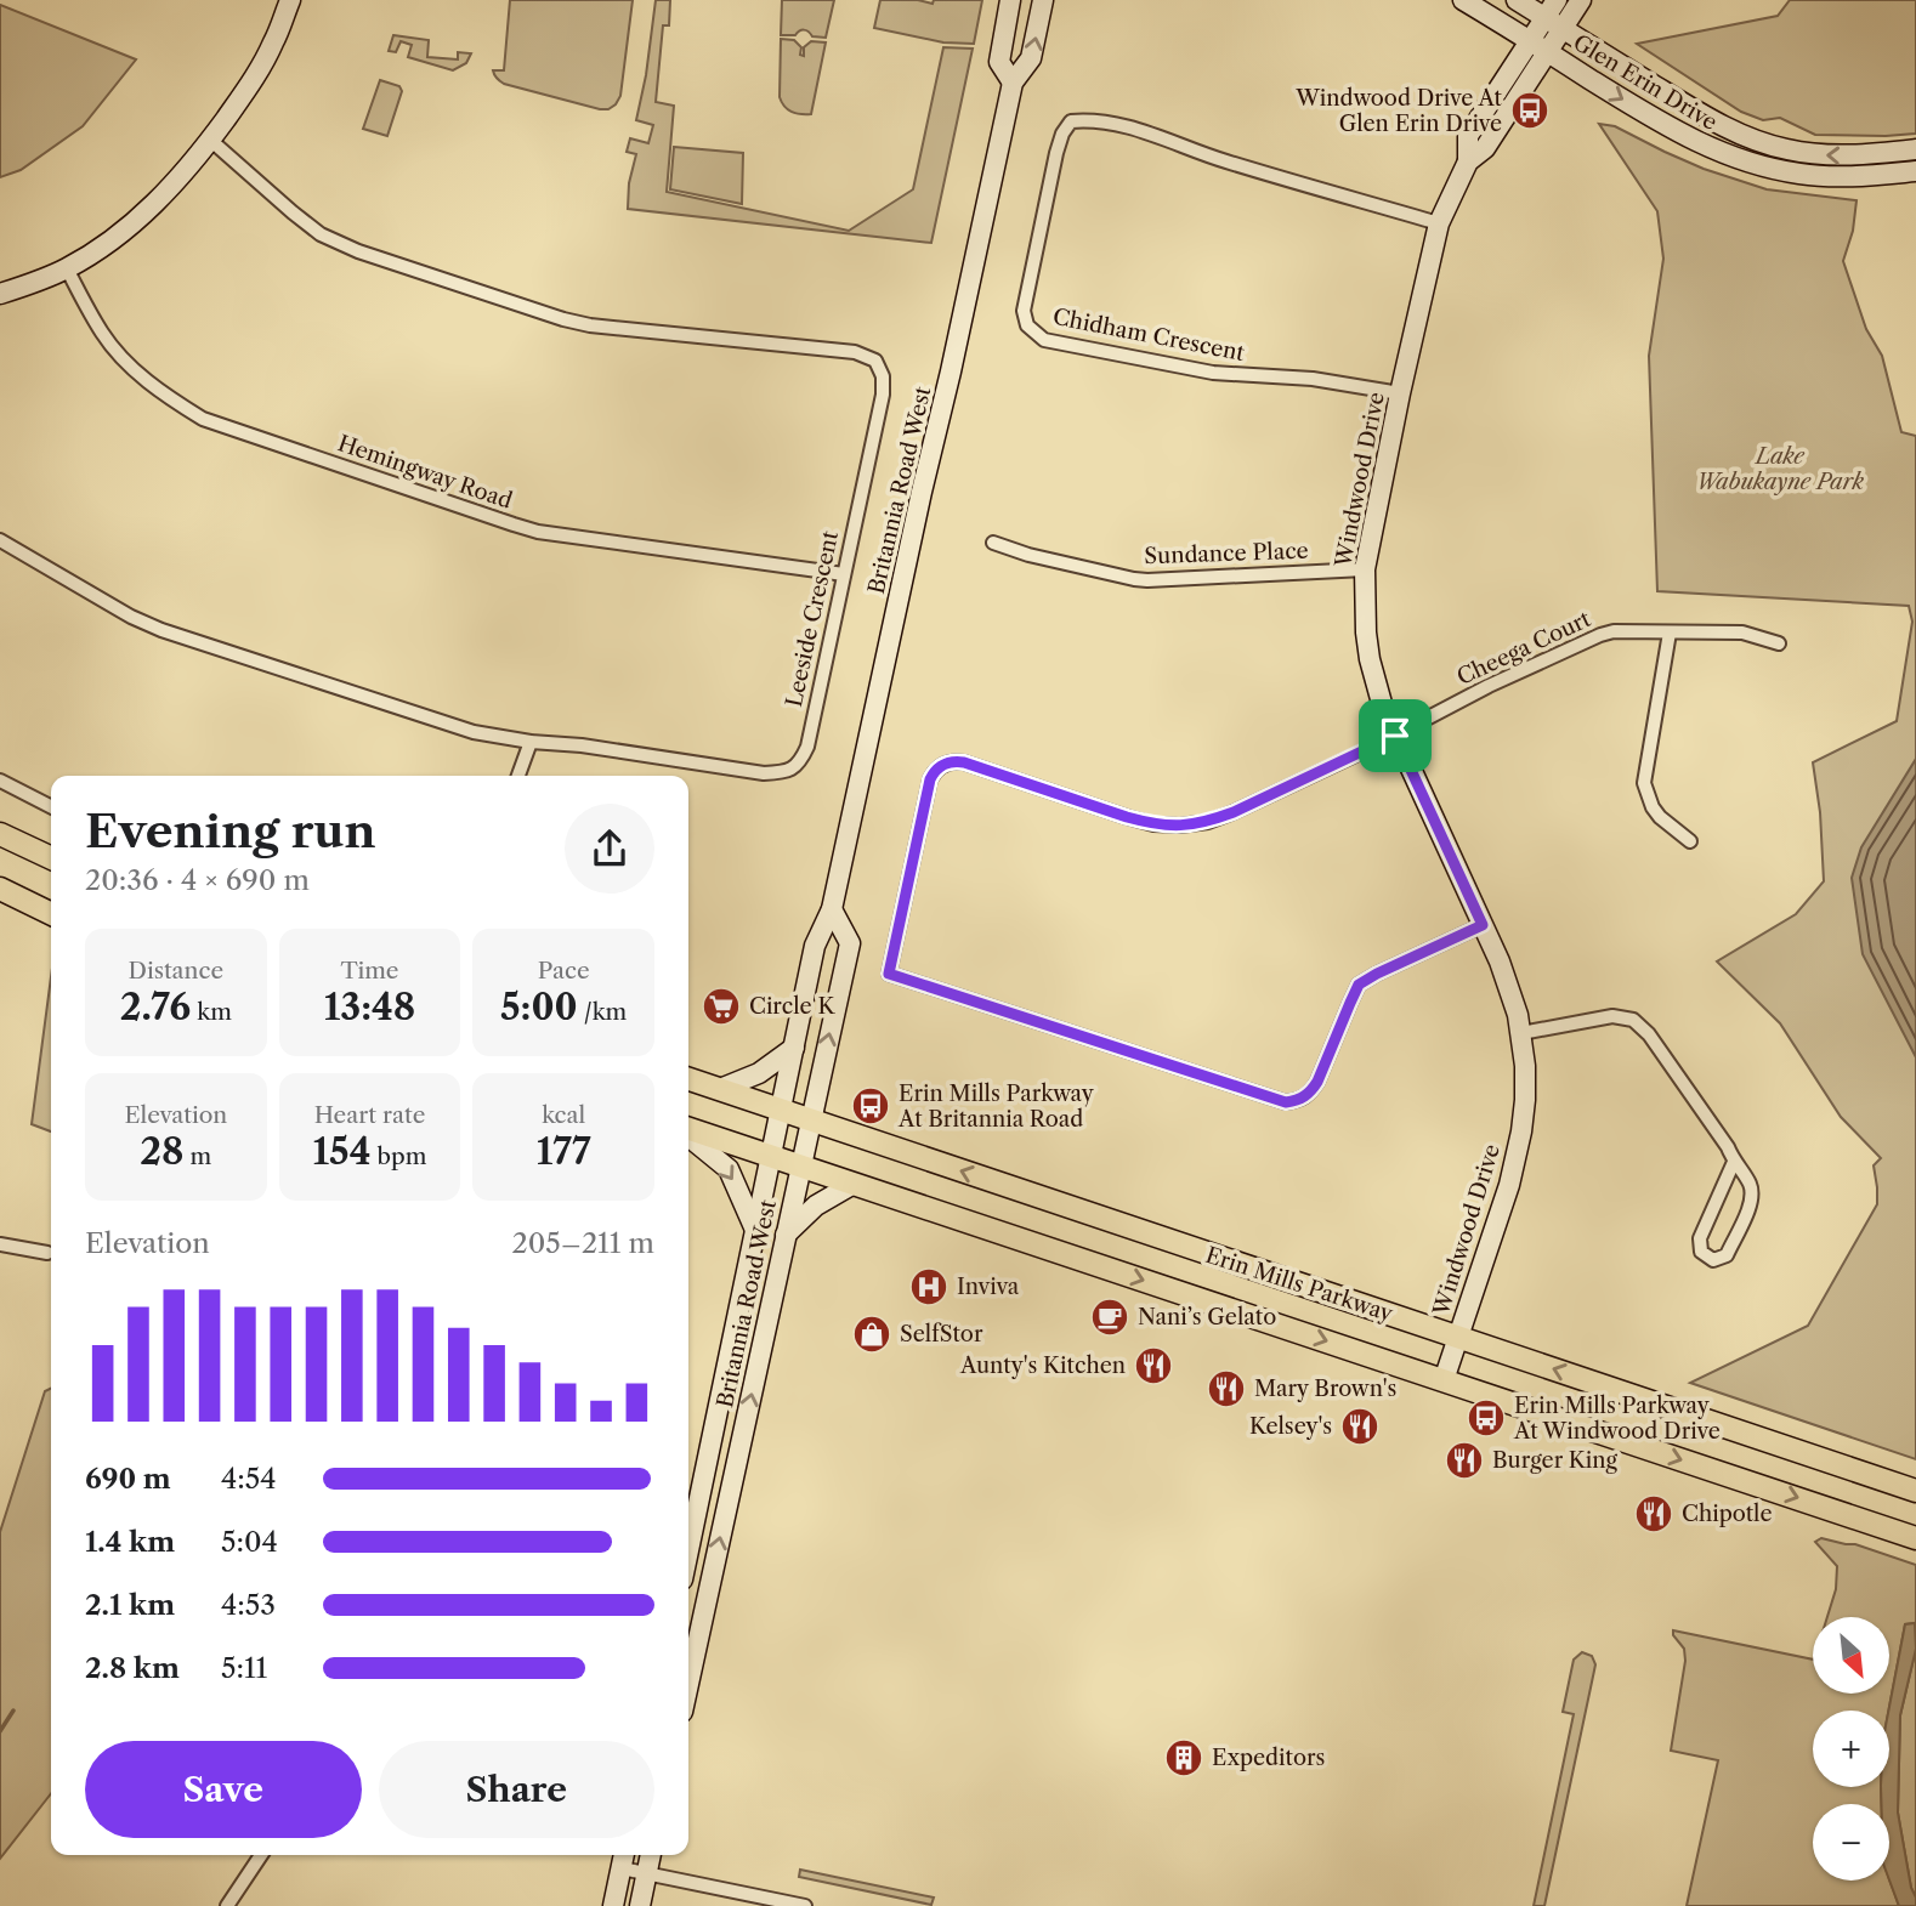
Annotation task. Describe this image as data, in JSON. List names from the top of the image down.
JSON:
{
  "streets": {
    "main road": [
      "Glen Erin Drive",
      "Windwood Drive",
      "Britannia Road West",
      "Erin Mills Parkway"
    ],
    "street": [
      "Chidham Crescent",
      "Hemingway Road",
      "Sundance Place",
      "Leeside Crescent",
      "Cheega Court"
    ]
  },
  "crossings": [
    ["Glen Erin Drive", "Windwood Drive"],
    ["Chidham Crescent", "Windwood Drive"],
    ["Hemingway Road", "Leeside Crescent"],
    ["Windwood Drive", "Sundance Place"],
    ["Windwood Drive", "Cheega Court"],
    ["Windwood Drive", "Erin Mills Parkway"],
    ["Britannia Road West", "Erin Mills Parkway"]
  ],
  "parks": ["Lake Wabukayne Park"],
  "places": {
    "bus stop": ["Windwood Drive At Glen Erin Drive", "Erin Mills Parkway At Britannia Road", "Erin Mills Parkway At Windwood Drive"],
    "supermarket": ["Circle K"],
    "hospital": ["Inviva"],
    "cafe": ["Nani’s Gelato"],
    "shop": ["SelfStor"],
    "restaurant": [
      "Aunty's Kitchen",
      "Mary Brown's",
      "Kelsey's",
      "Burger King",
      "Chipotle"
    ],
    "building": ["Expeditors"]
  },
  "north": "bottom right",
  "page": {
    "heading": ["Evening run", "20:36 · 4 × 690 m"],
    "stats": [
      ["Distance", "2.76 km"],
      ["Time", "13:48"],
      ["Pace", "5:00 /km"],
      ["Elevation", "28 m"],
      ["Heart rate", "154 bpm"],
      ["kcal", "177"]
    ],
    "chart": ["Elevation", "205–211 m"],
    "list": [
      {
        "name": "690 m",
        "note": "4:54"
      },
      {
        "name": "1.4 km",
        "note": "5:04"
      },
      {
        "name": "2.1 km",
        "note": "4:53"
      },
      {
        "name": "2.8 km",
        "note": "5:11"
      }
    ],
    "map_buttons": ["+", "−"],
    "buttons": ["Save", "Share"]
  }
}
